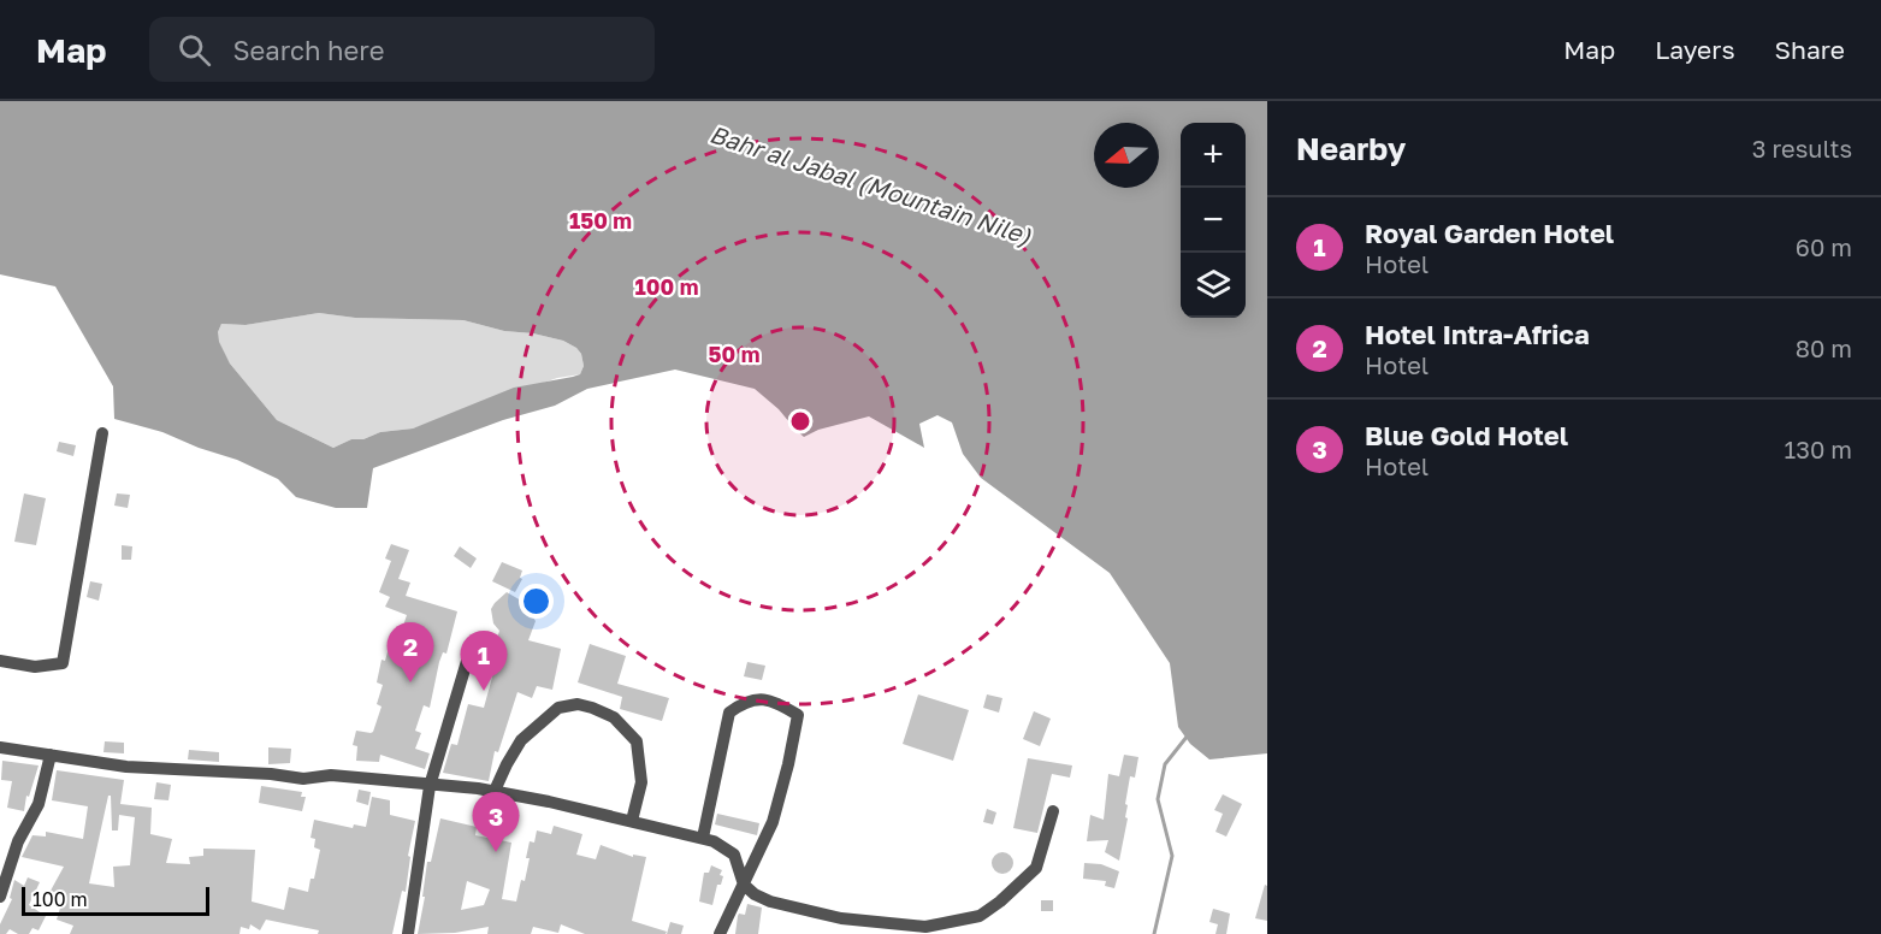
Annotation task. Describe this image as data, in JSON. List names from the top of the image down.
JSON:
{
  "water": ["Bahr al Jabal (Mountain Nile)"],
  "scale_bar": "100 m",
  "north": "left",
  "page": {
    "header": "Map",
    "search": "Search here",
    "nav": ["Map", "Layers", "Share"],
    "heading": ["Nearby", "3 results"],
    "map_buttons": ["+", "−"],
    "list": [
      {
        "mark": "1",
        "name": "Royal Garden Hotel",
        "note": "Hotel",
        "value": "60 m"
      },
      {
        "mark": "2",
        "name": "Hotel Intra-Africa",
        "note": "Hotel",
        "value": "80 m"
      },
      {
        "mark": "3",
        "name": "Blue Gold Hotel",
        "note": "Hotel",
        "value": "130 m"
      }
    ],
    "pins": ["2", "1", "3"],
    "scale": "100 m"
  },
  "rings": ["150 m", "100 m", "50 m"]
}
